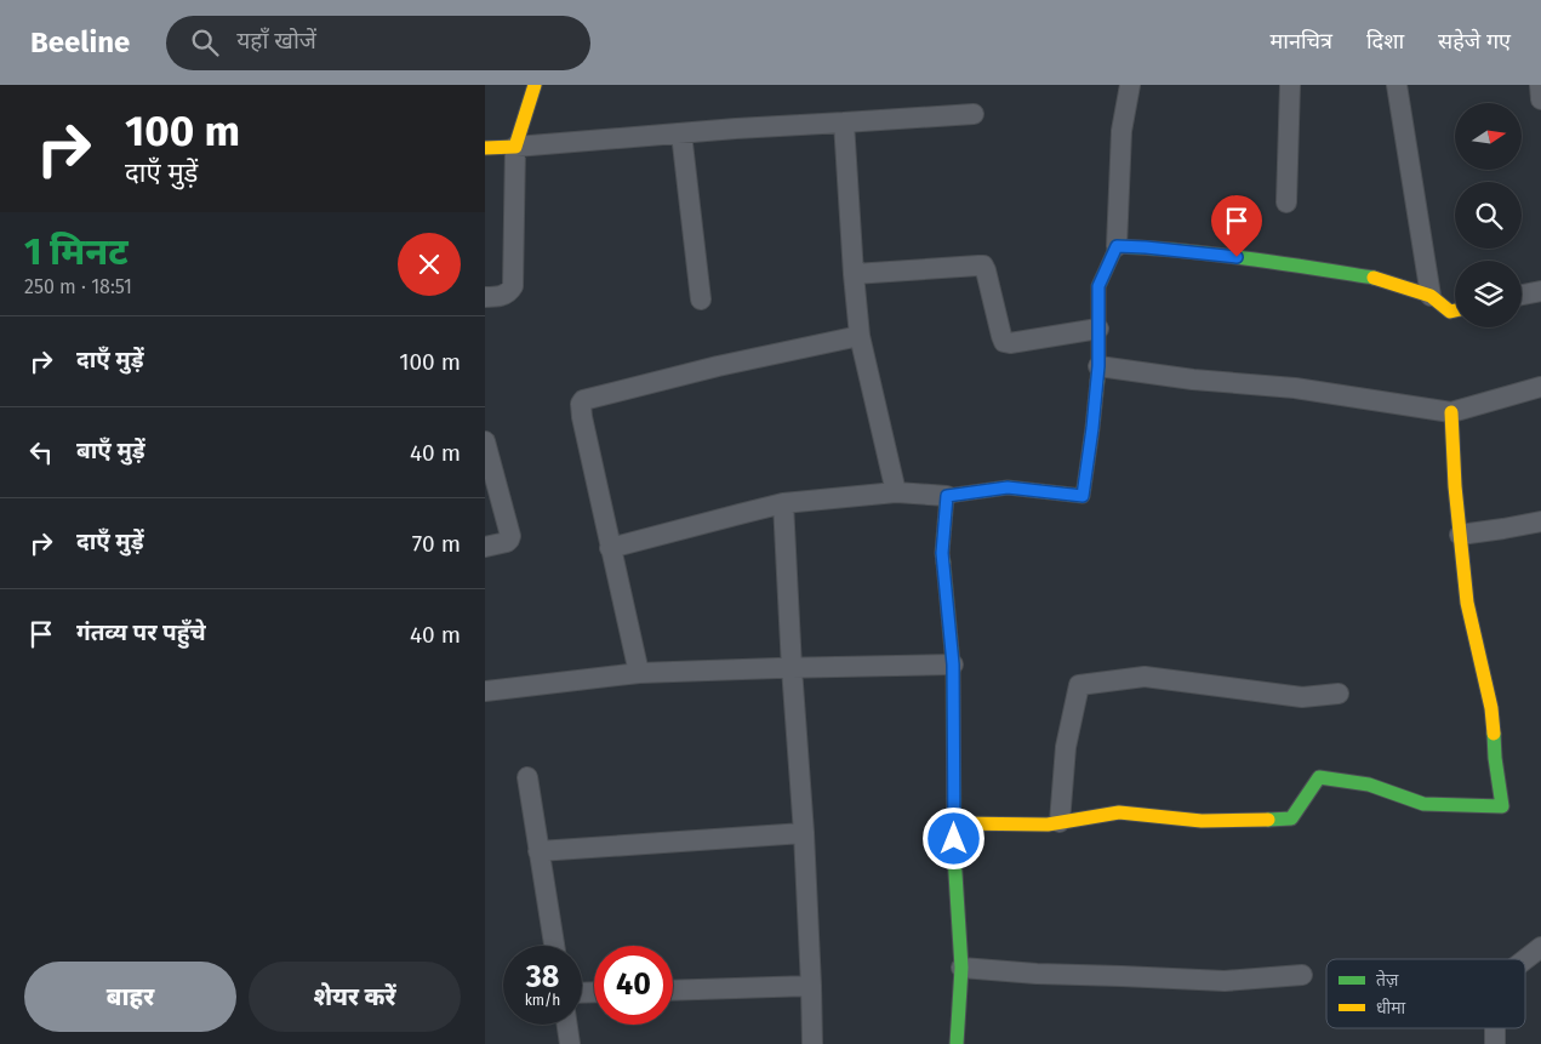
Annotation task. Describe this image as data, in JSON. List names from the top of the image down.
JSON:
{
  "legend": ["तेज़", "धीमा"],
  "north": "right",
  "page": {
    "header": "Beeline",
    "search": "यहाँ खोजें",
    "nav": ["मानचित्र", "दिशा", "सहेजे गए"],
    "turn": ["100 m", "दाएँ मुड़ें"],
    "heading": ["1 मिनट", "250 m · 18:51"],
    "list": [
      {
        "name": "दाएँ मुड़ें",
        "value": "100 m"
      },
      {
        "name": "बाएँ मुड़ें",
        "value": "40 m"
      },
      {
        "name": "दाएँ मुड़ें",
        "value": "70 m"
      },
      {
        "name": "गंतव्य पर पहुँचे",
        "value": "40 m"
      }
    ],
    "speed": "38 km/h",
    "limit": "40",
    "buttons": ["बाहर", "शेयर करें"]
  }
}
